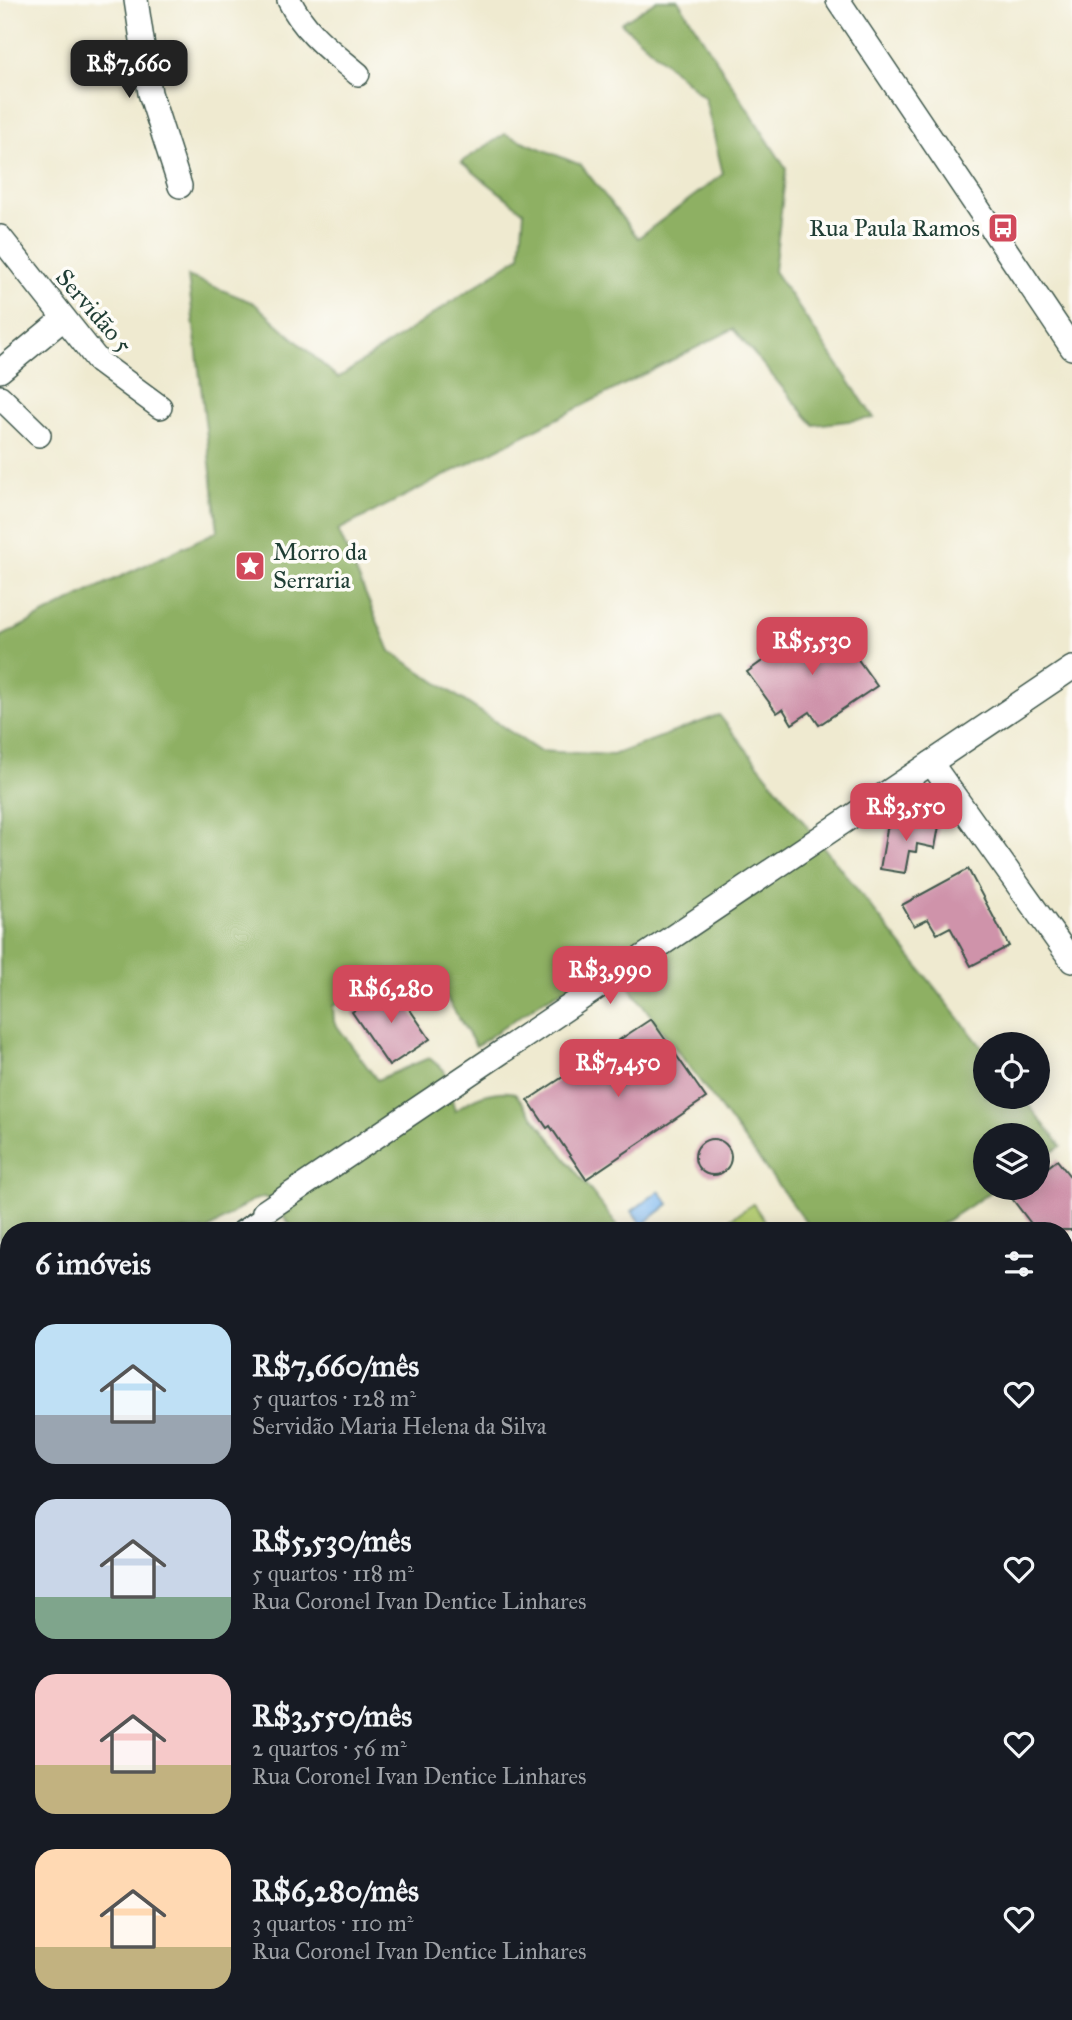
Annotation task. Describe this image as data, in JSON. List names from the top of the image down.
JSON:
{
  "streets": {
    "street": ["Servidão 5"]
  },
  "places": {
    "bus stop": ["Rua Paula Ramos"],
    "place": ["Morro da Serraria"]
  },
  "page": {
    "price": [
      "R$7,660",
      "R$5,530",
      "R$3,550",
      "R$3,990",
      "R$6,280",
      "R$7,450"
    ],
    "heading": "6 imóveis",
    "list": [
      {
        "name": "R$7,660/mês",
        "note": "5 quartos · 128 m² · Servidão Maria Helena da Silva"
      },
      {
        "name": "R$5,530/mês",
        "note": "5 quartos · 118 m² · Rua Coronel Ivan Dentice Linhares"
      },
      {
        "name": "R$3,550/mês",
        "note": "2 quartos · 56 m² · Rua Coronel Ivan Dentice Linhares"
      },
      {
        "name": "R$6,280/mês",
        "note": "3 quartos · 110 m² · Rua Coronel Ivan Dentice Linhares"
      }
    ]
  }
}
